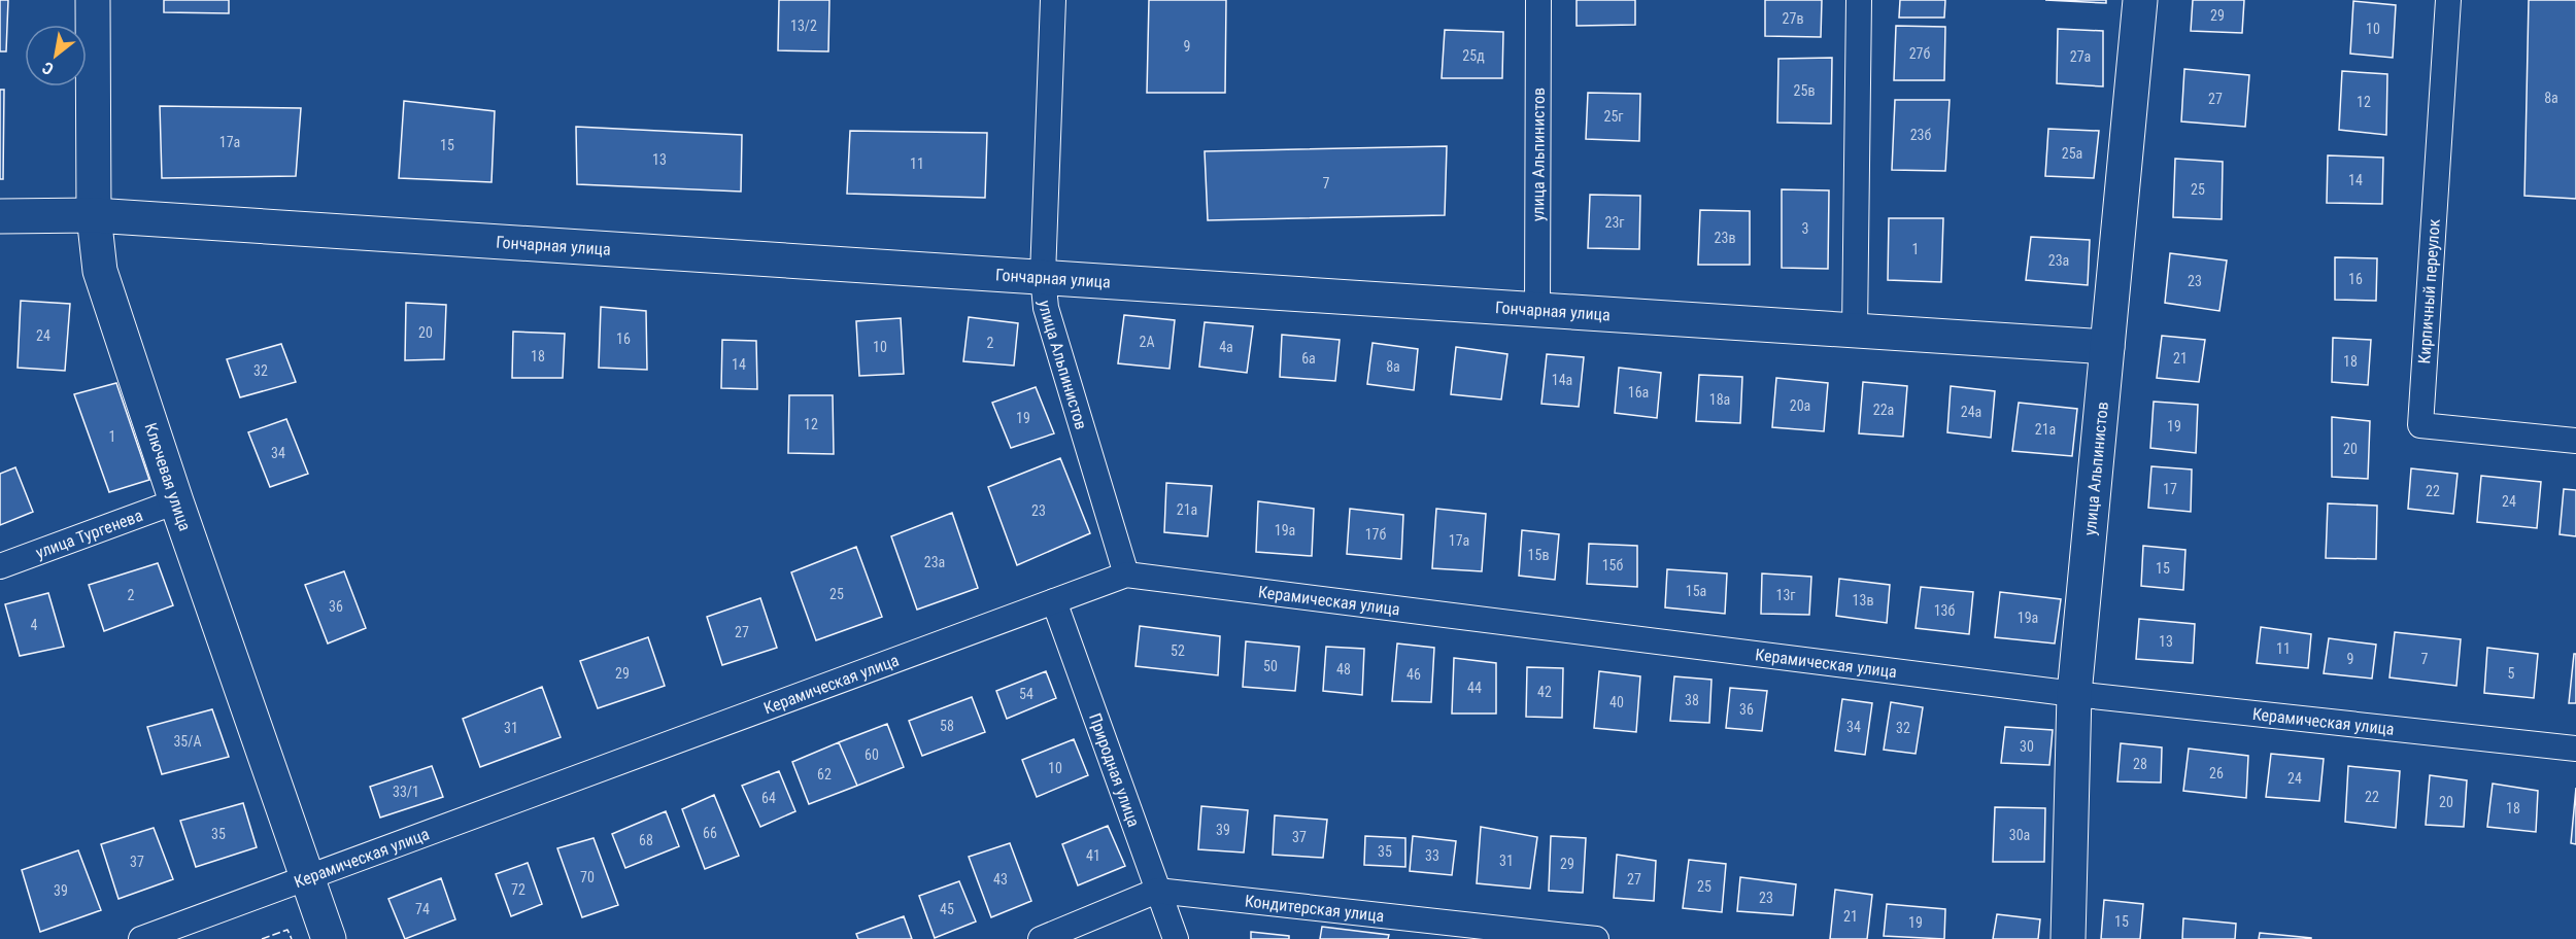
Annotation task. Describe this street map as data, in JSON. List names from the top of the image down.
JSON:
{
  "streets": {
    "street": [
      "улица Альпинистов",
      "Гончарная улица",
      "Кирпичный переулок",
      "Ключевая улица",
      "улица Тургенева",
      "Керамическая улица",
      "Природная улица",
      "Кондитерская улица"
    ]
  },
  "crossings": [
    ["улица Альпинистов", "Гончарная улица"],
    ["улица Альпинистов", "Керамическая улица"],
    ["Гончарная улица", "Ключевая улица"],
    ["Ключевая улица", "улица Тургенева"],
    ["Ключевая улица", "Керамическая улица"],
    ["Керамическая улица", "Природная улица"],
    ["Природная улица", "Кондитерская улица"]
  ],
  "house_numbers": [
    "29",
    "27в",
    "13/2",
    "10",
    "9",
    "27б",
    "25д",
    "27а",
    "25в",
    "8а",
    "27",
    "12",
    "25г",
    "23б",
    "17а",
    "15",
    "25а",
    "13",
    "11",
    "14",
    "7",
    "25",
    "23г",
    "3",
    "23в",
    "1",
    "23а",
    "16",
    "23",
    "20",
    "24",
    "16",
    "2А",
    "2",
    "10",
    "4а",
    "18",
    "6а",
    "21",
    "18",
    "14",
    "8а",
    "32",
    "14а",
    "16а",
    "18а",
    "20а",
    "22а",
    "24а",
    "19",
    "12",
    "19",
    "21а",
    "1",
    "20",
    "34",
    "17",
    "22",
    "24",
    "21а",
    "23",
    "19а",
    "17б",
    "17а",
    "15в",
    "23а",
    "15б",
    "15",
    "15а",
    "25",
    "2",
    "13г",
    "13в",
    "36",
    "13б",
    "19а",
    "4",
    "27",
    "13",
    "11",
    "52",
    "9",
    "7",
    "50",
    "48",
    "29",
    "5",
    "46",
    "44",
    "42",
    "54",
    "38",
    "40",
    "36",
    "58",
    "34",
    "31",
    "32",
    "35/A",
    "30",
    "60",
    "28",
    "10",
    "26",
    "62",
    "24",
    "33/1",
    "22",
    "64",
    "20",
    "18",
    "39",
    "66",
    "35",
    "30а",
    "37",
    "68",
    "35",
    "41",
    "33",
    "31",
    "37",
    "29",
    "70",
    "43",
    "27",
    "25",
    "72",
    "39",
    "23",
    "74",
    "45",
    "21",
    "15",
    "19"
  ],
  "north": "bottom left"
}
